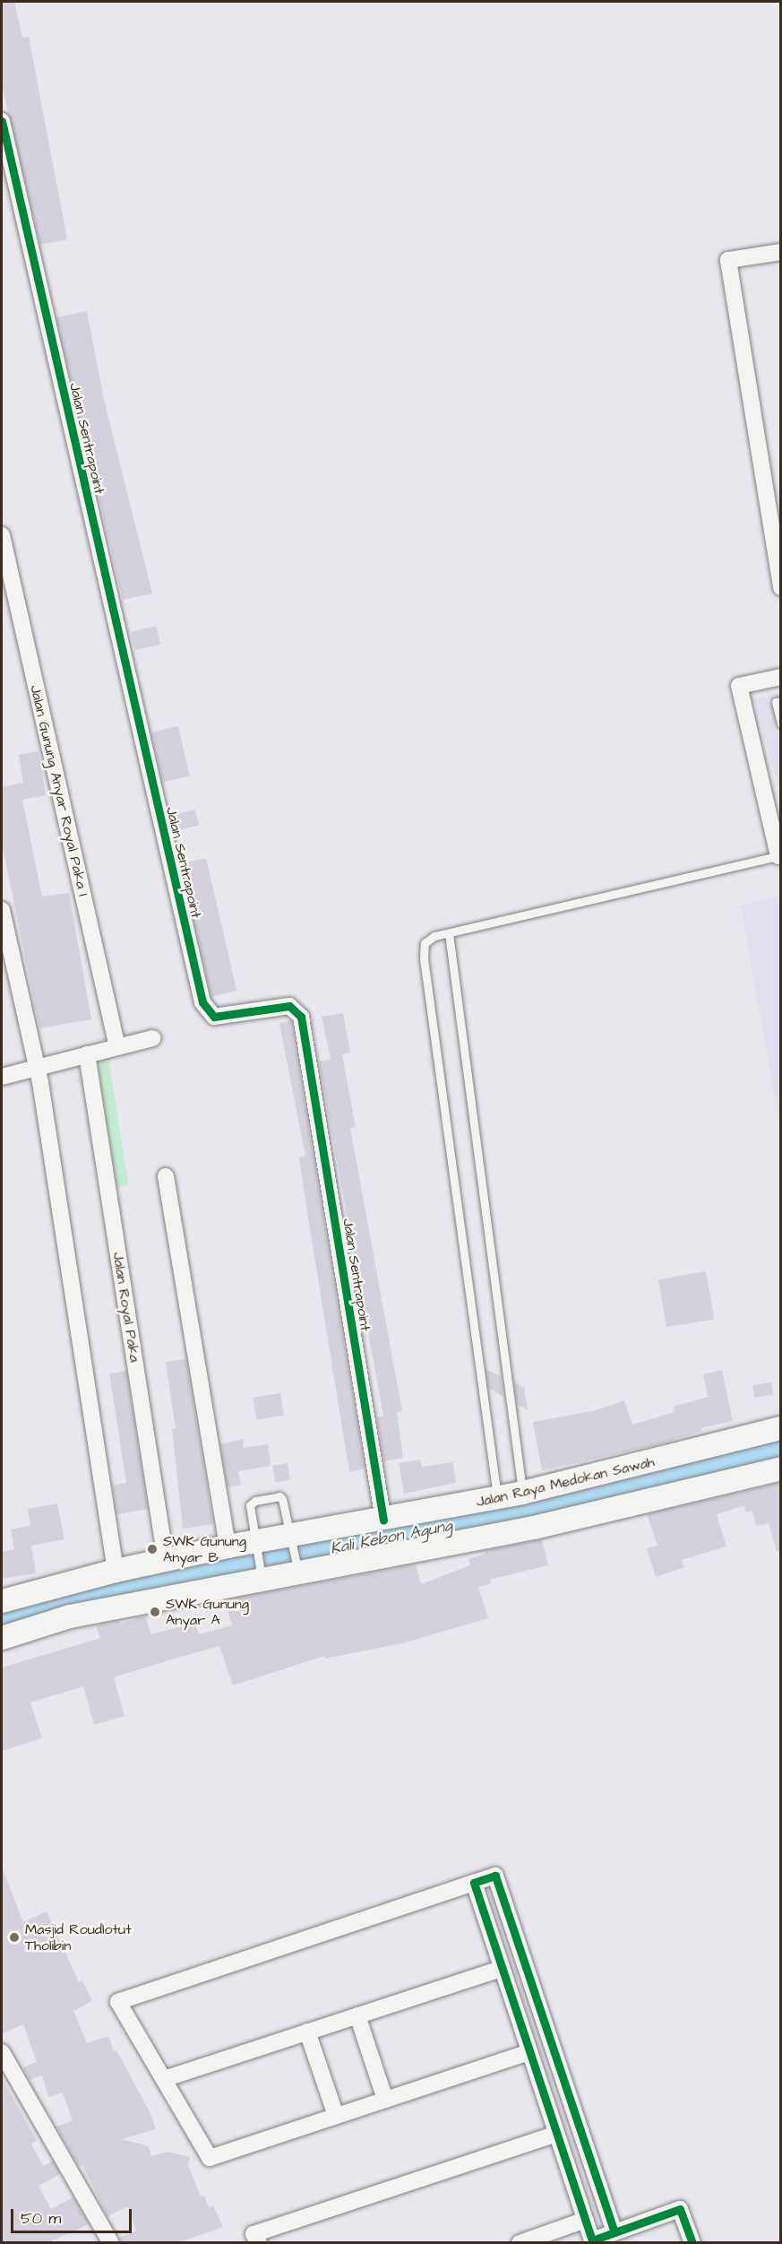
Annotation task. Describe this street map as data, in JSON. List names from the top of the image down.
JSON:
{
  "streets": {
    "street": [
      "Jalan Sentrapoint",
      "Jalan Gunung Anyar Royal Paka I",
      "Jalan Royal Paka",
      "Jalan Raya Medokan Sawah"
    ]
  },
  "crossings": [
    ["Jalan Sentrapoint", "Jalan Raya Medokan Sawah"],
    ["Jalan Royal Paka", "Jalan Raya Medokan Sawah"]
  ],
  "water": ["Kali Kebon Agung"],
  "places": ["SWK Gunung Anyar B", "SWK Gunung Anyar A", "Masjid Roudlotut Tholibin"],
  "scale_bar": "50 m"
}
